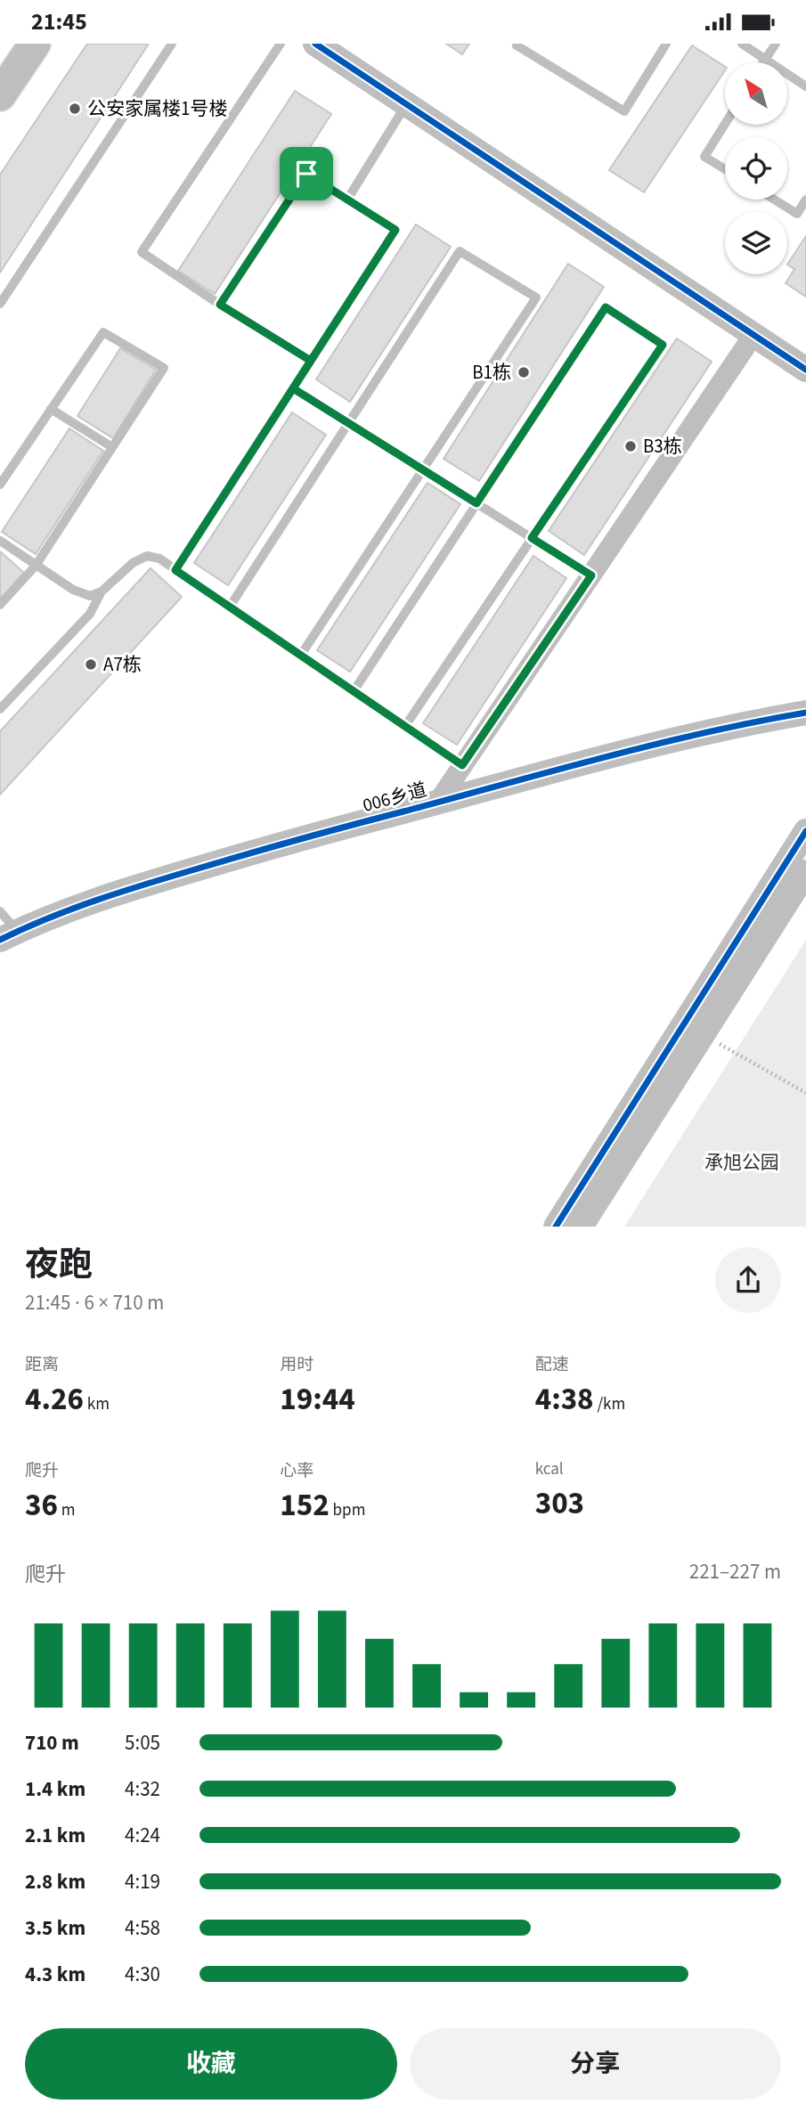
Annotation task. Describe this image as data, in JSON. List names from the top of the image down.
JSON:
{
  "streets": {
    "street": ["006乡道"]
  },
  "parks": ["承旭公园"],
  "places": [
    "公安家属楼1号楼",
    "B1栋",
    "B3栋",
    "A7栋"
  ],
  "north": "top left",
  "page": {
    "status": "21:45",
    "heading": ["夜跑", "21:45 · 6 × 710 m"],
    "stats": [
      ["距离", "4.26 km"],
      ["用时", "19:44"],
      ["配速", "4:38 /km"],
      ["爬升", "36 m"],
      ["心率", "152 bpm"],
      ["kcal", "303"]
    ],
    "chart": ["爬升", "221–227 m"],
    "list": [
      {
        "name": "710 m",
        "note": "5:05"
      },
      {
        "name": "1.4 km",
        "note": "4:32"
      },
      {
        "name": "2.1 km",
        "note": "4:24"
      },
      {
        "name": "2.8 km",
        "note": "4:19"
      },
      {
        "name": "3.5 km",
        "note": "4:58"
      },
      {
        "name": "4.3 km",
        "note": "4:30"
      }
    ],
    "buttons": ["收藏", "分享"]
  }
}
